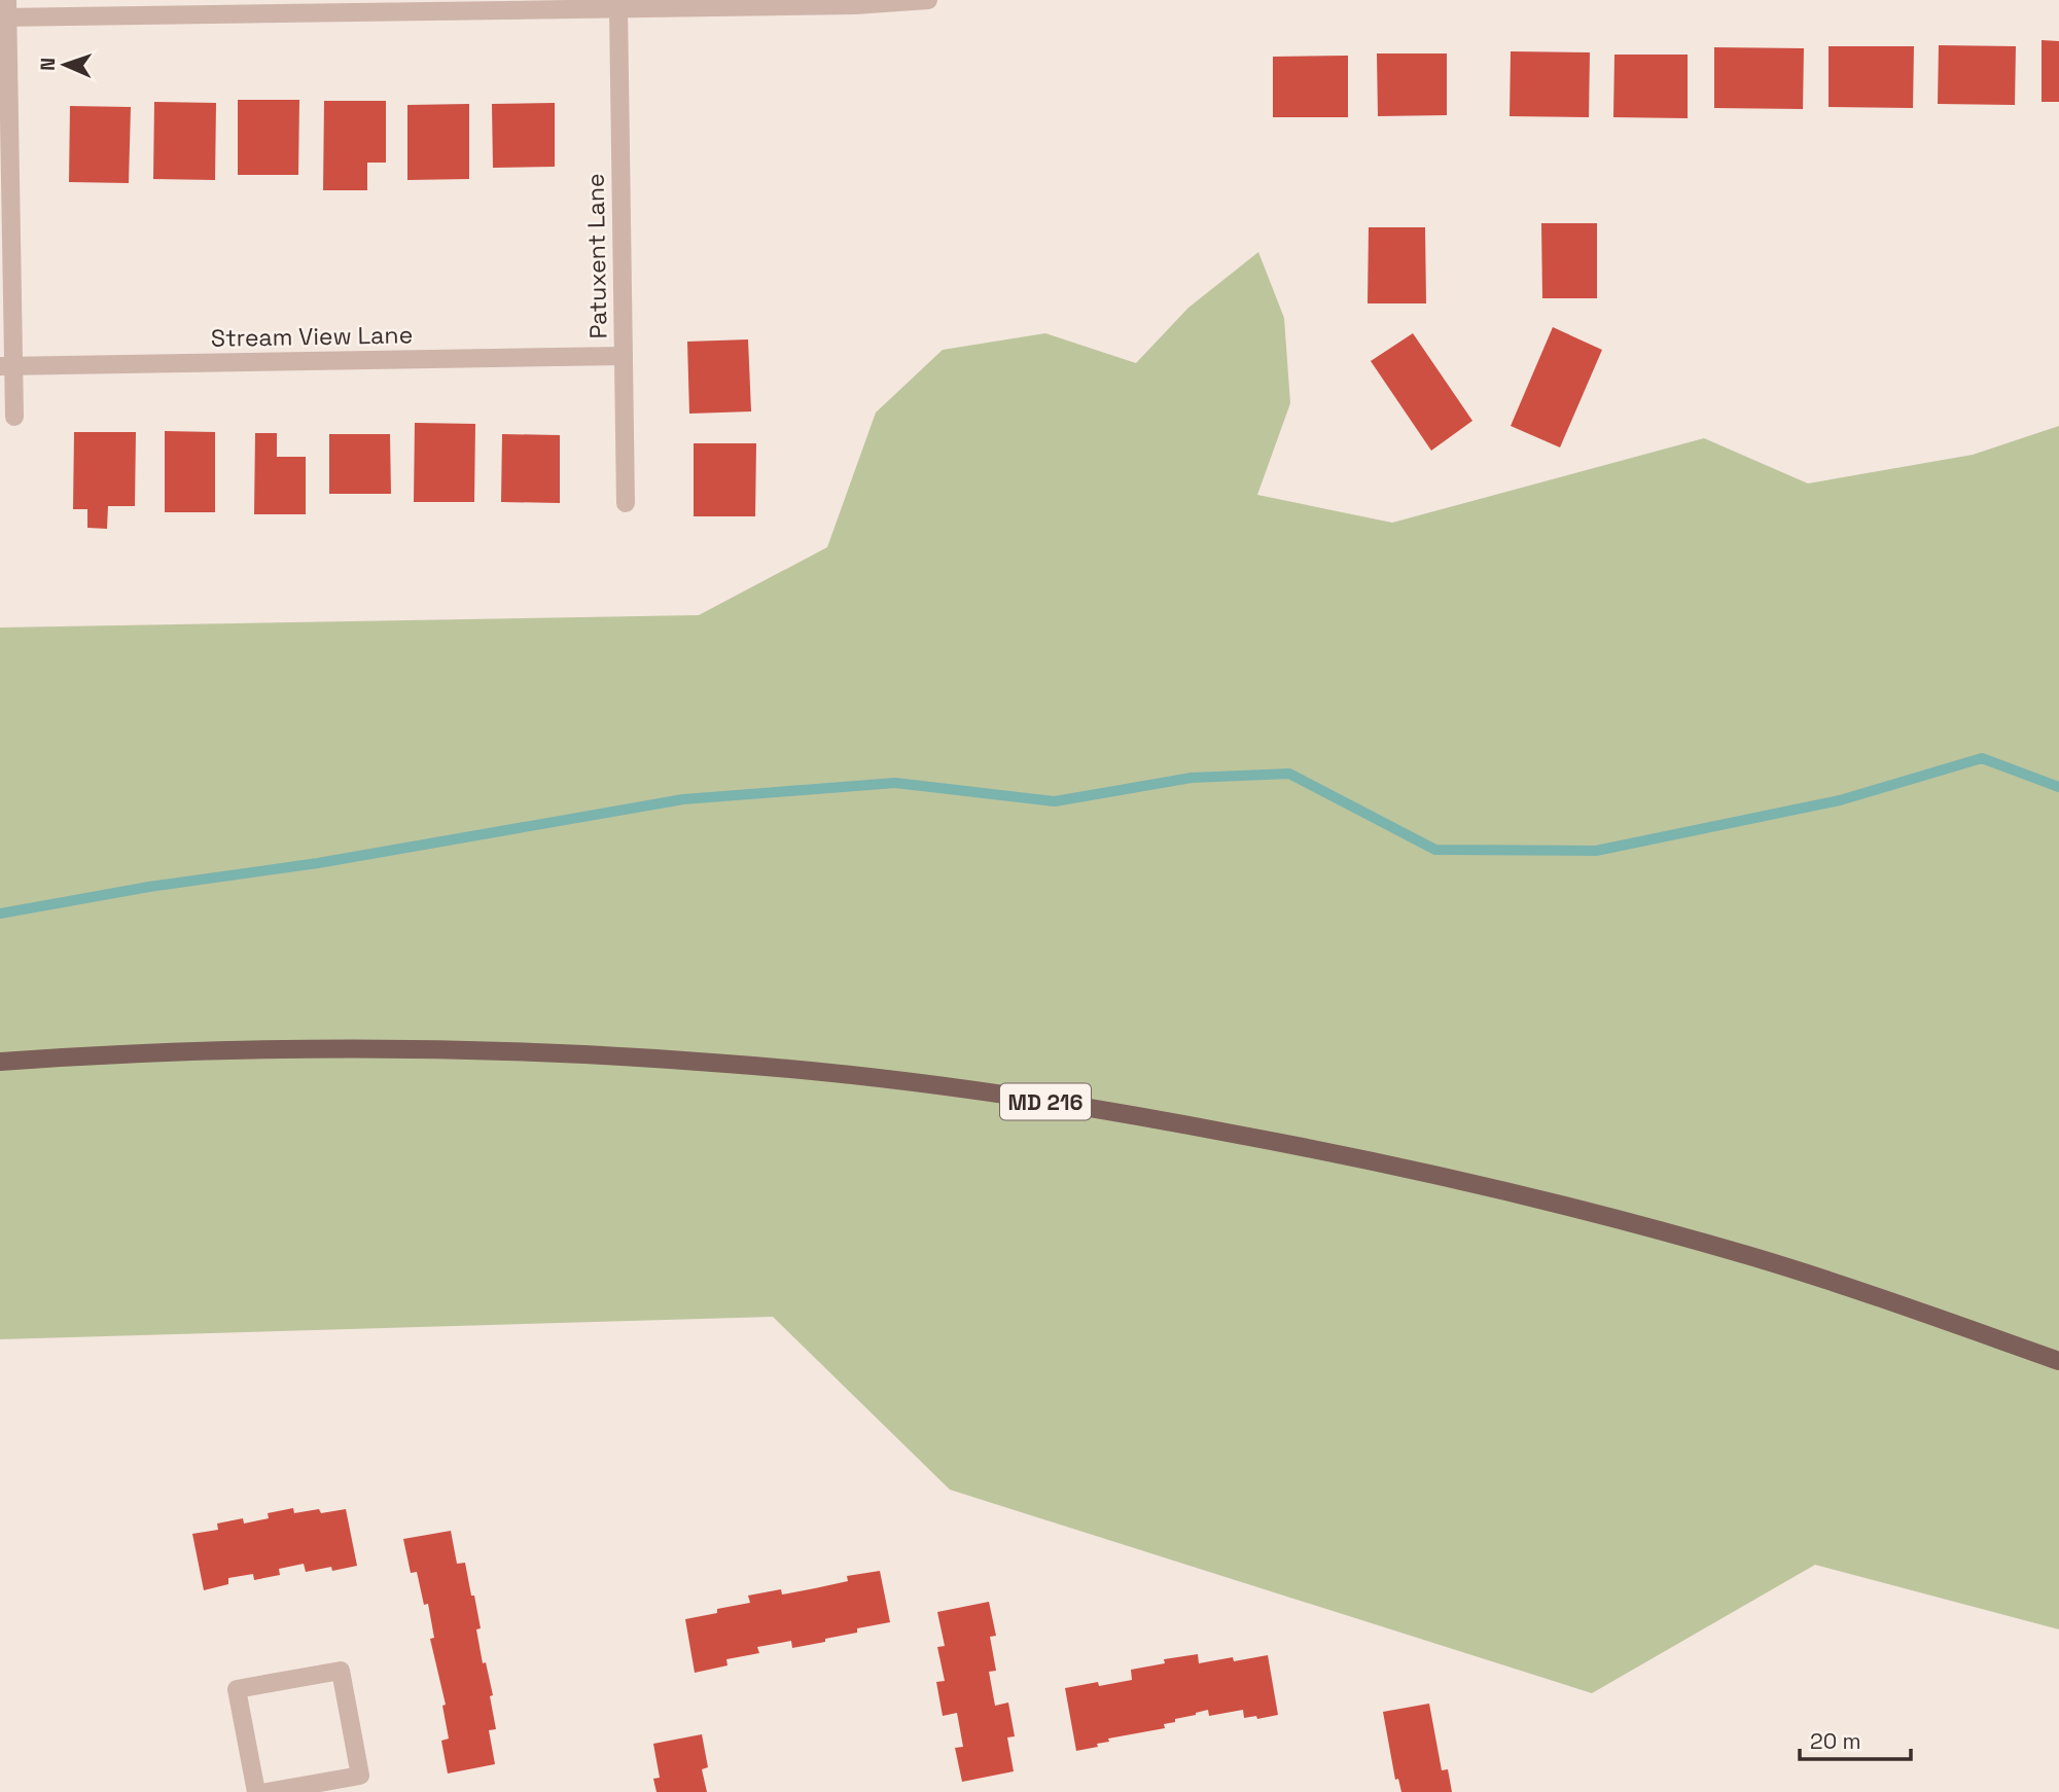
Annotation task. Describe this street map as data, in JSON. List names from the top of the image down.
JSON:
{
  "streets": {
    "main road": ["MD 216"],
    "street": ["Patuxent Lane", "Stream View Lane"]
  },
  "crossings": [
    ["Patuxent Lane", "Stream View Lane"]
  ],
  "scale_bar": "20 m",
  "north": "left"
}
